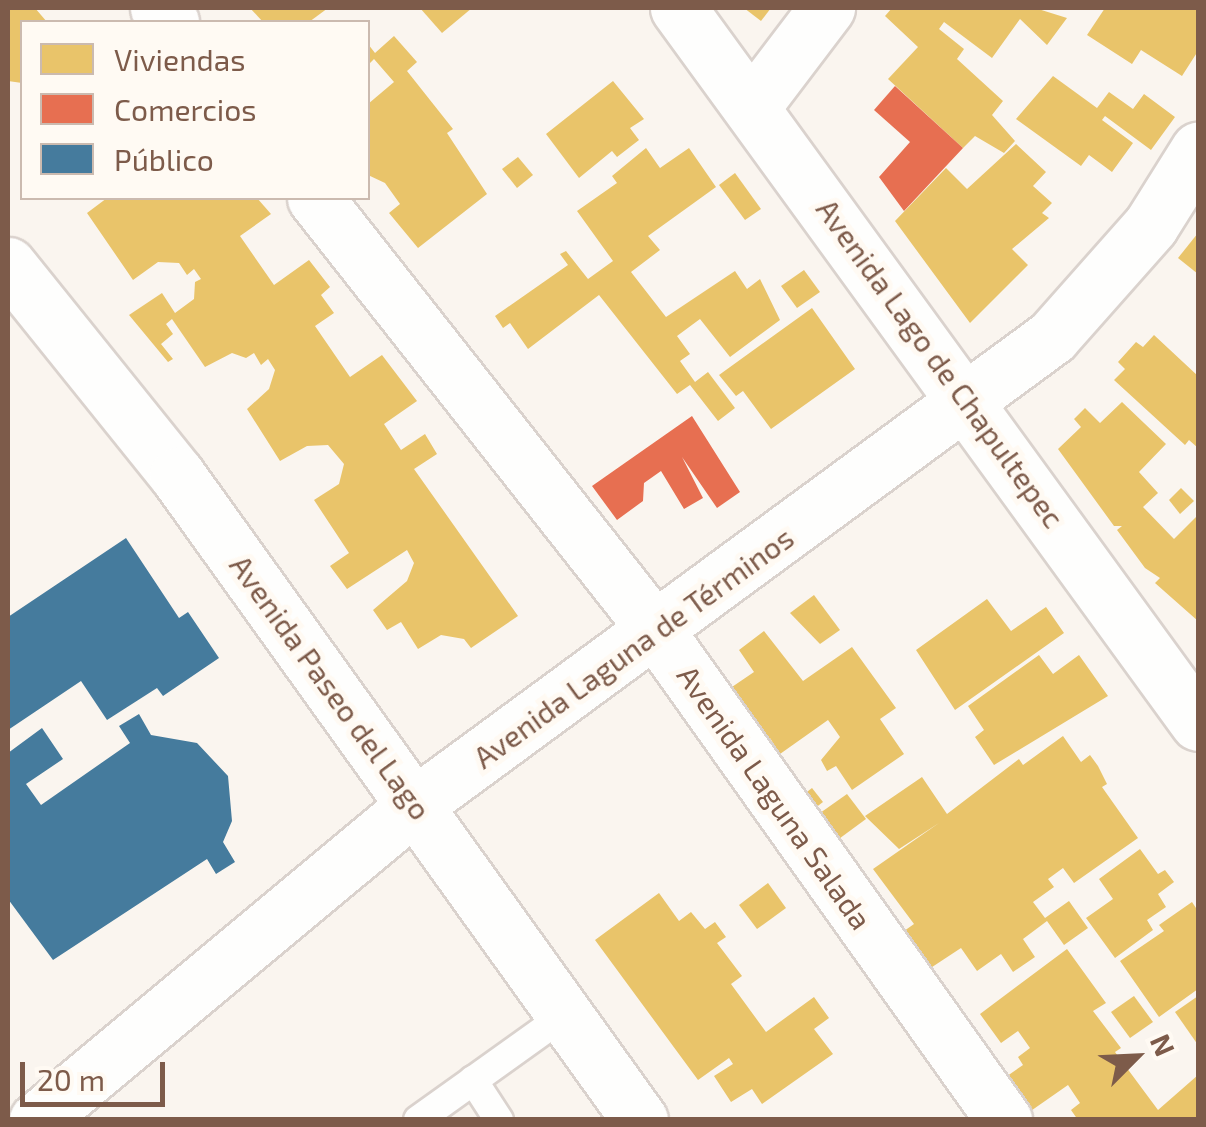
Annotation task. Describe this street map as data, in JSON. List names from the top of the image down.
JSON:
{
  "streets": {
    "street": [
      "Avenida Lago de Chapultepec",
      "Avenida Laguna de Términos",
      "Avenida Paseo del Lago",
      "Avenida Laguna Salada"
    ]
  },
  "crossings": [
    ["Avenida Lago de Chapultepec", "Avenida Laguna de Términos"],
    ["Avenida Laguna de Términos", "Avenida Paseo del Lago"],
    ["Avenida Laguna de Términos", "Avenida Laguna Salada"]
  ],
  "legend": ["Viviendas", "Comercios", "Público"],
  "scale_bar": "20 m",
  "north": "top right"
}
